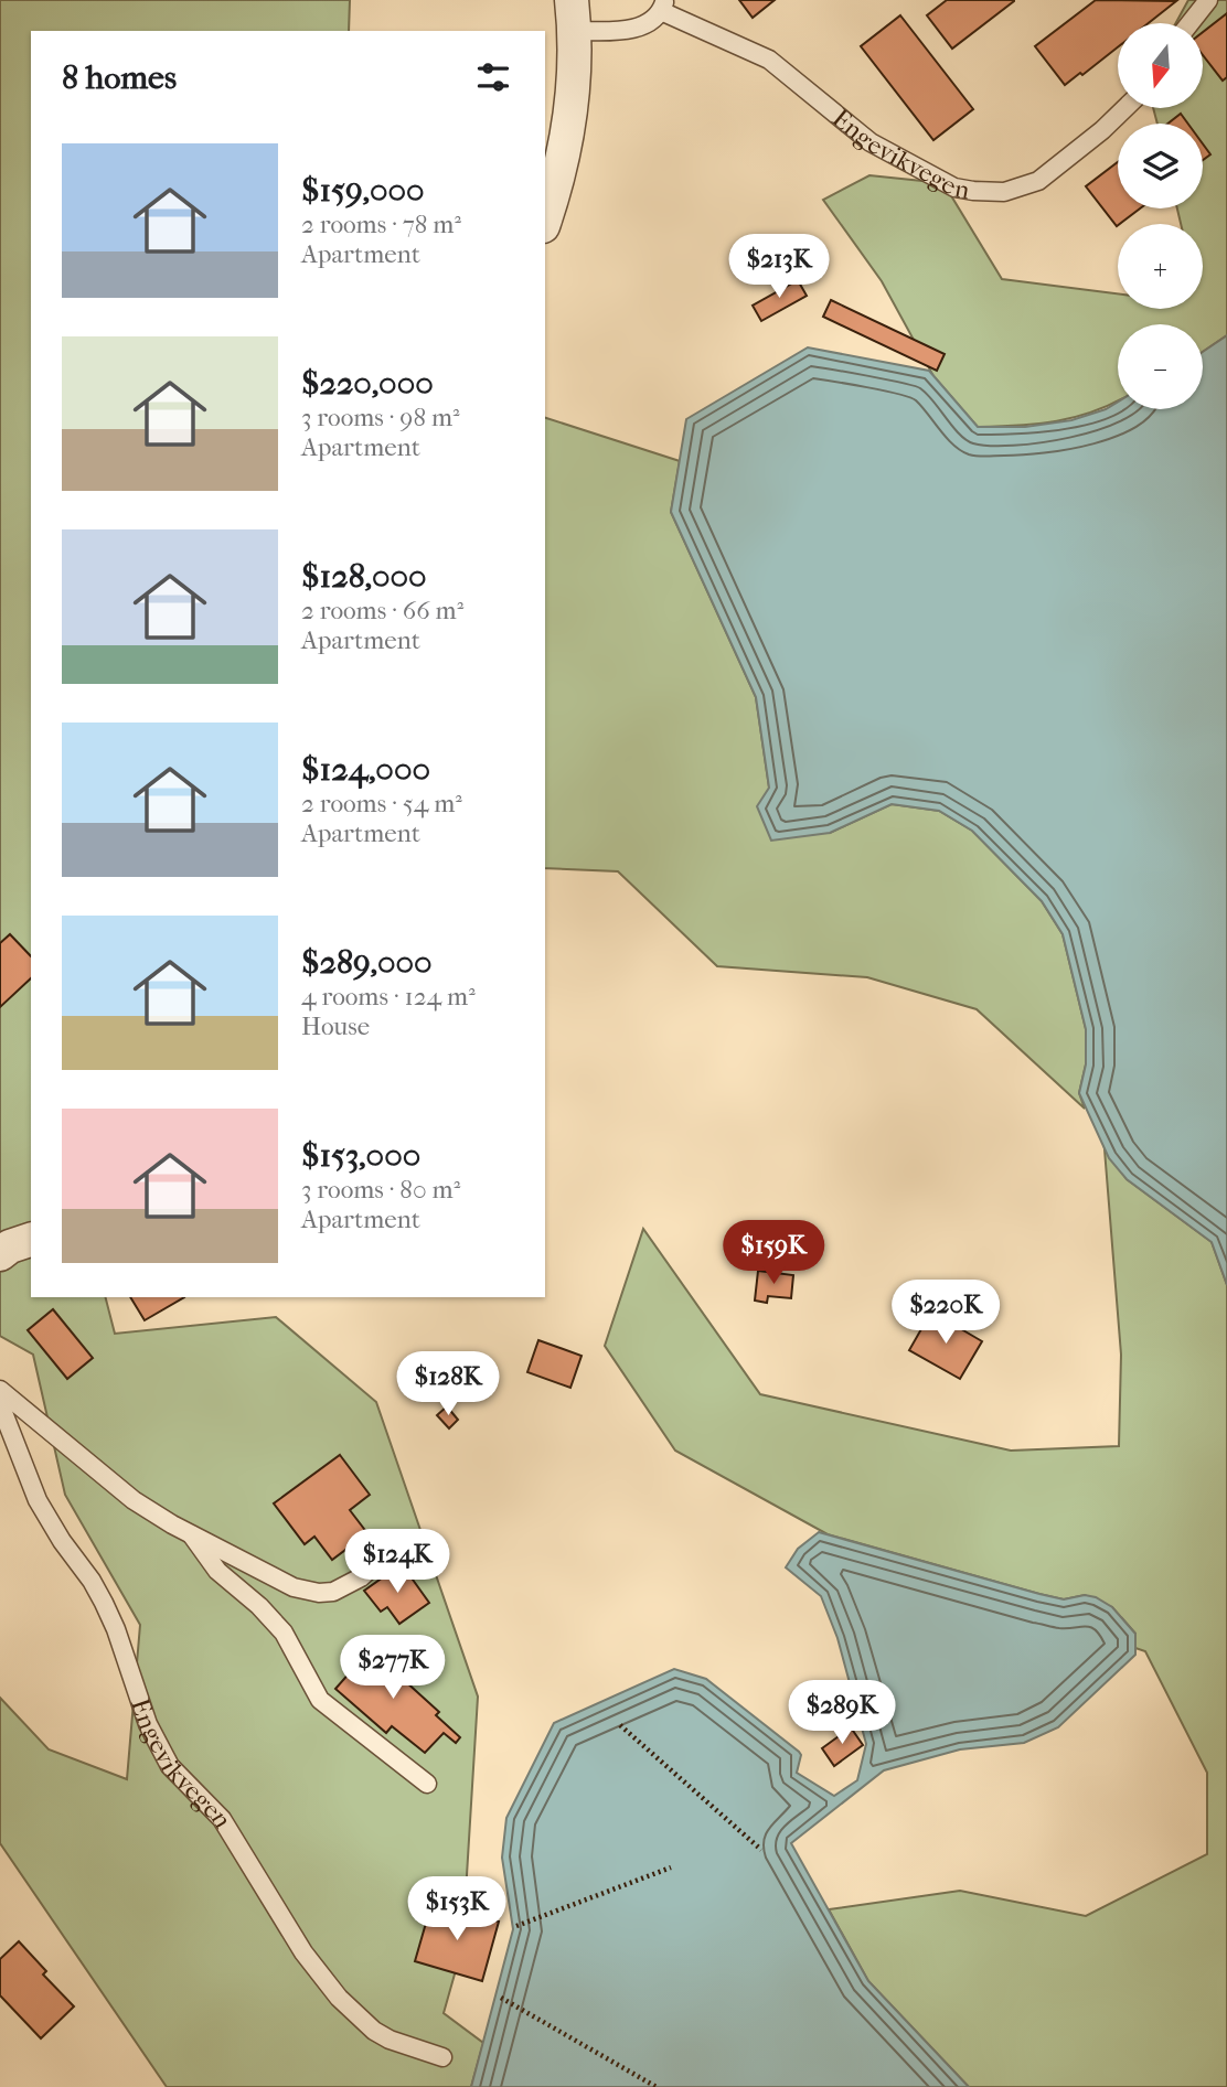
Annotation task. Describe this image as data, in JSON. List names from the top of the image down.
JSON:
{
  "streets": {
    "street": ["Engevikvegen"]
  },
  "north": "bottom",
  "page": {
    "map_buttons": ["+", "−"],
    "heading": "8 homes",
    "list": [
      {
        "name": "$159,000",
        "note": "2 rooms · 78 m² · Apartment"
      },
      {
        "name": "$220,000",
        "note": "3 rooms · 98 m² · Apartment"
      },
      {
        "name": "$128,000",
        "note": "2 rooms · 66 m² · Apartment"
      },
      {
        "name": "$124,000",
        "note": "2 rooms · 54 m² · Apartment"
      },
      {
        "name": "$289,000",
        "note": "4 rooms · 124 m² · House"
      },
      {
        "name": "$153,000",
        "note": "3 rooms · 80 m² · Apartment"
      }
    ],
    "price": [
      "$213K",
      "$159K",
      "$220K",
      "$128K",
      "$124K",
      "$277K",
      "$289K",
      "$153K"
    ]
  }
}
